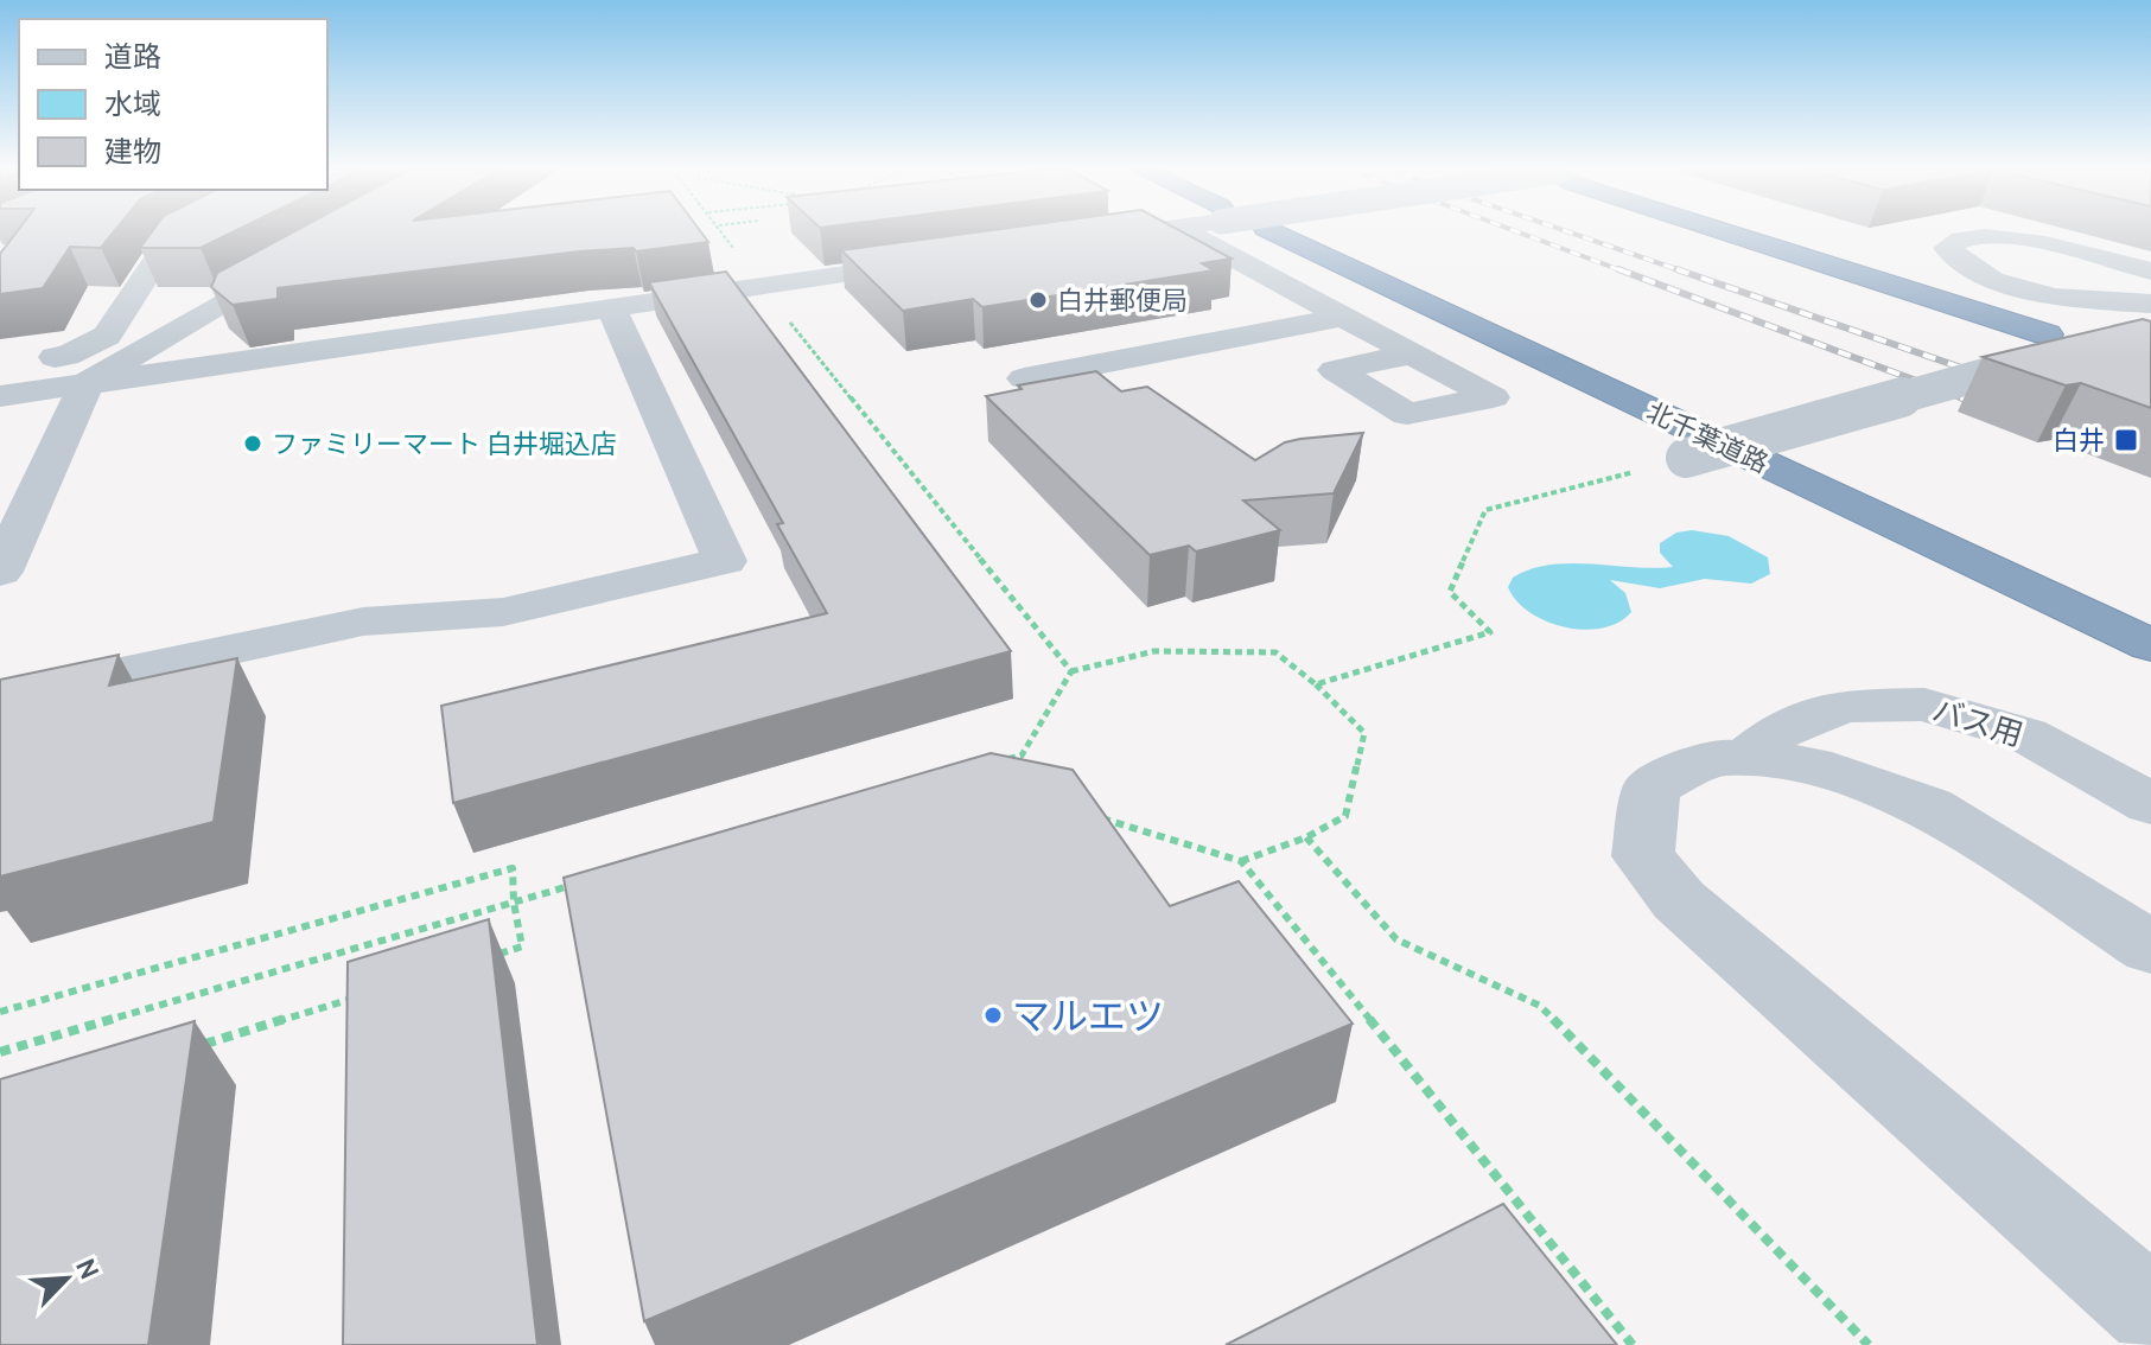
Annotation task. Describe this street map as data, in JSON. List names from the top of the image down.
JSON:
{
  "streets": {
    "highway": ["北千葉道路"],
    "street": ["バス用"]
  },
  "places": {
    "other": ["白井郵便局", "ファミリーマート 白井堀込店", "マルエツ"],
    "transit": ["白井"]
  },
  "legend": ["道路", "水域", "建物"],
  "north": "top right"
}
